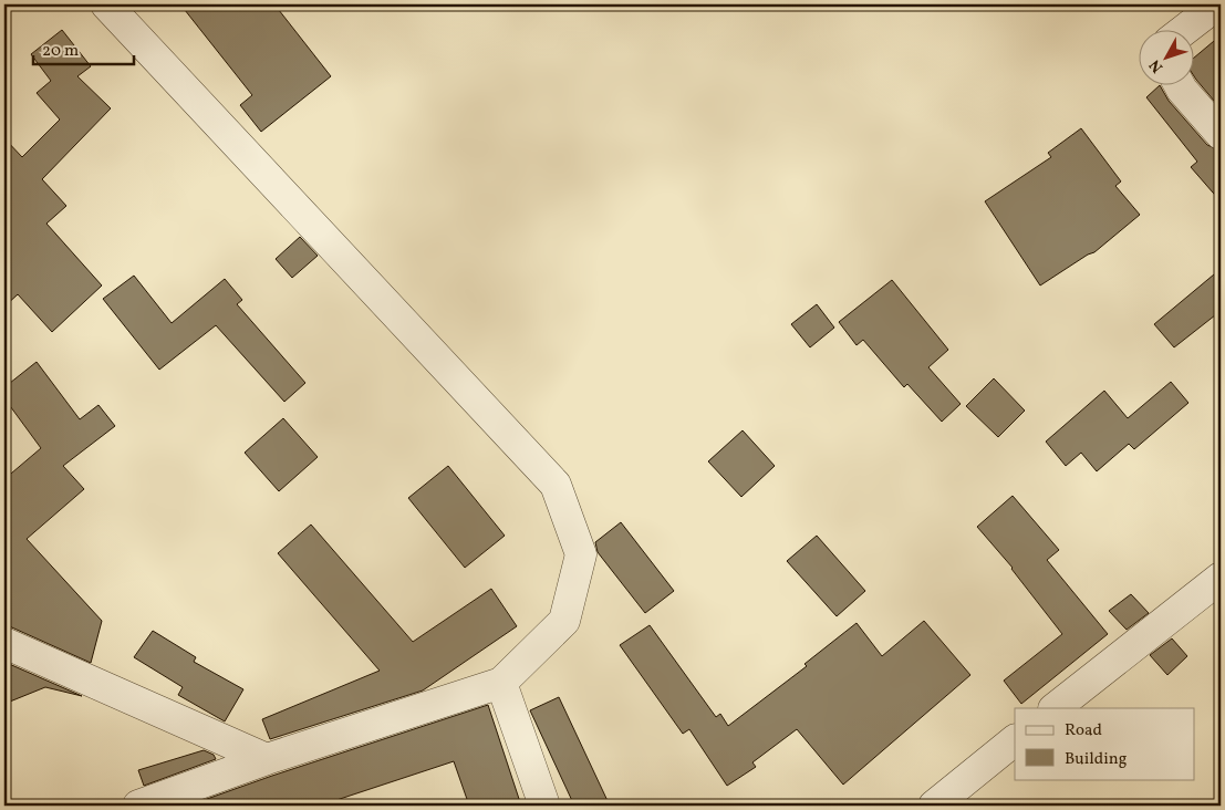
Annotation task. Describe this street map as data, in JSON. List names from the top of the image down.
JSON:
{
  "legend": ["Road", "Building"],
  "scale_bar": "20 m",
  "north": "bottom left"
}
